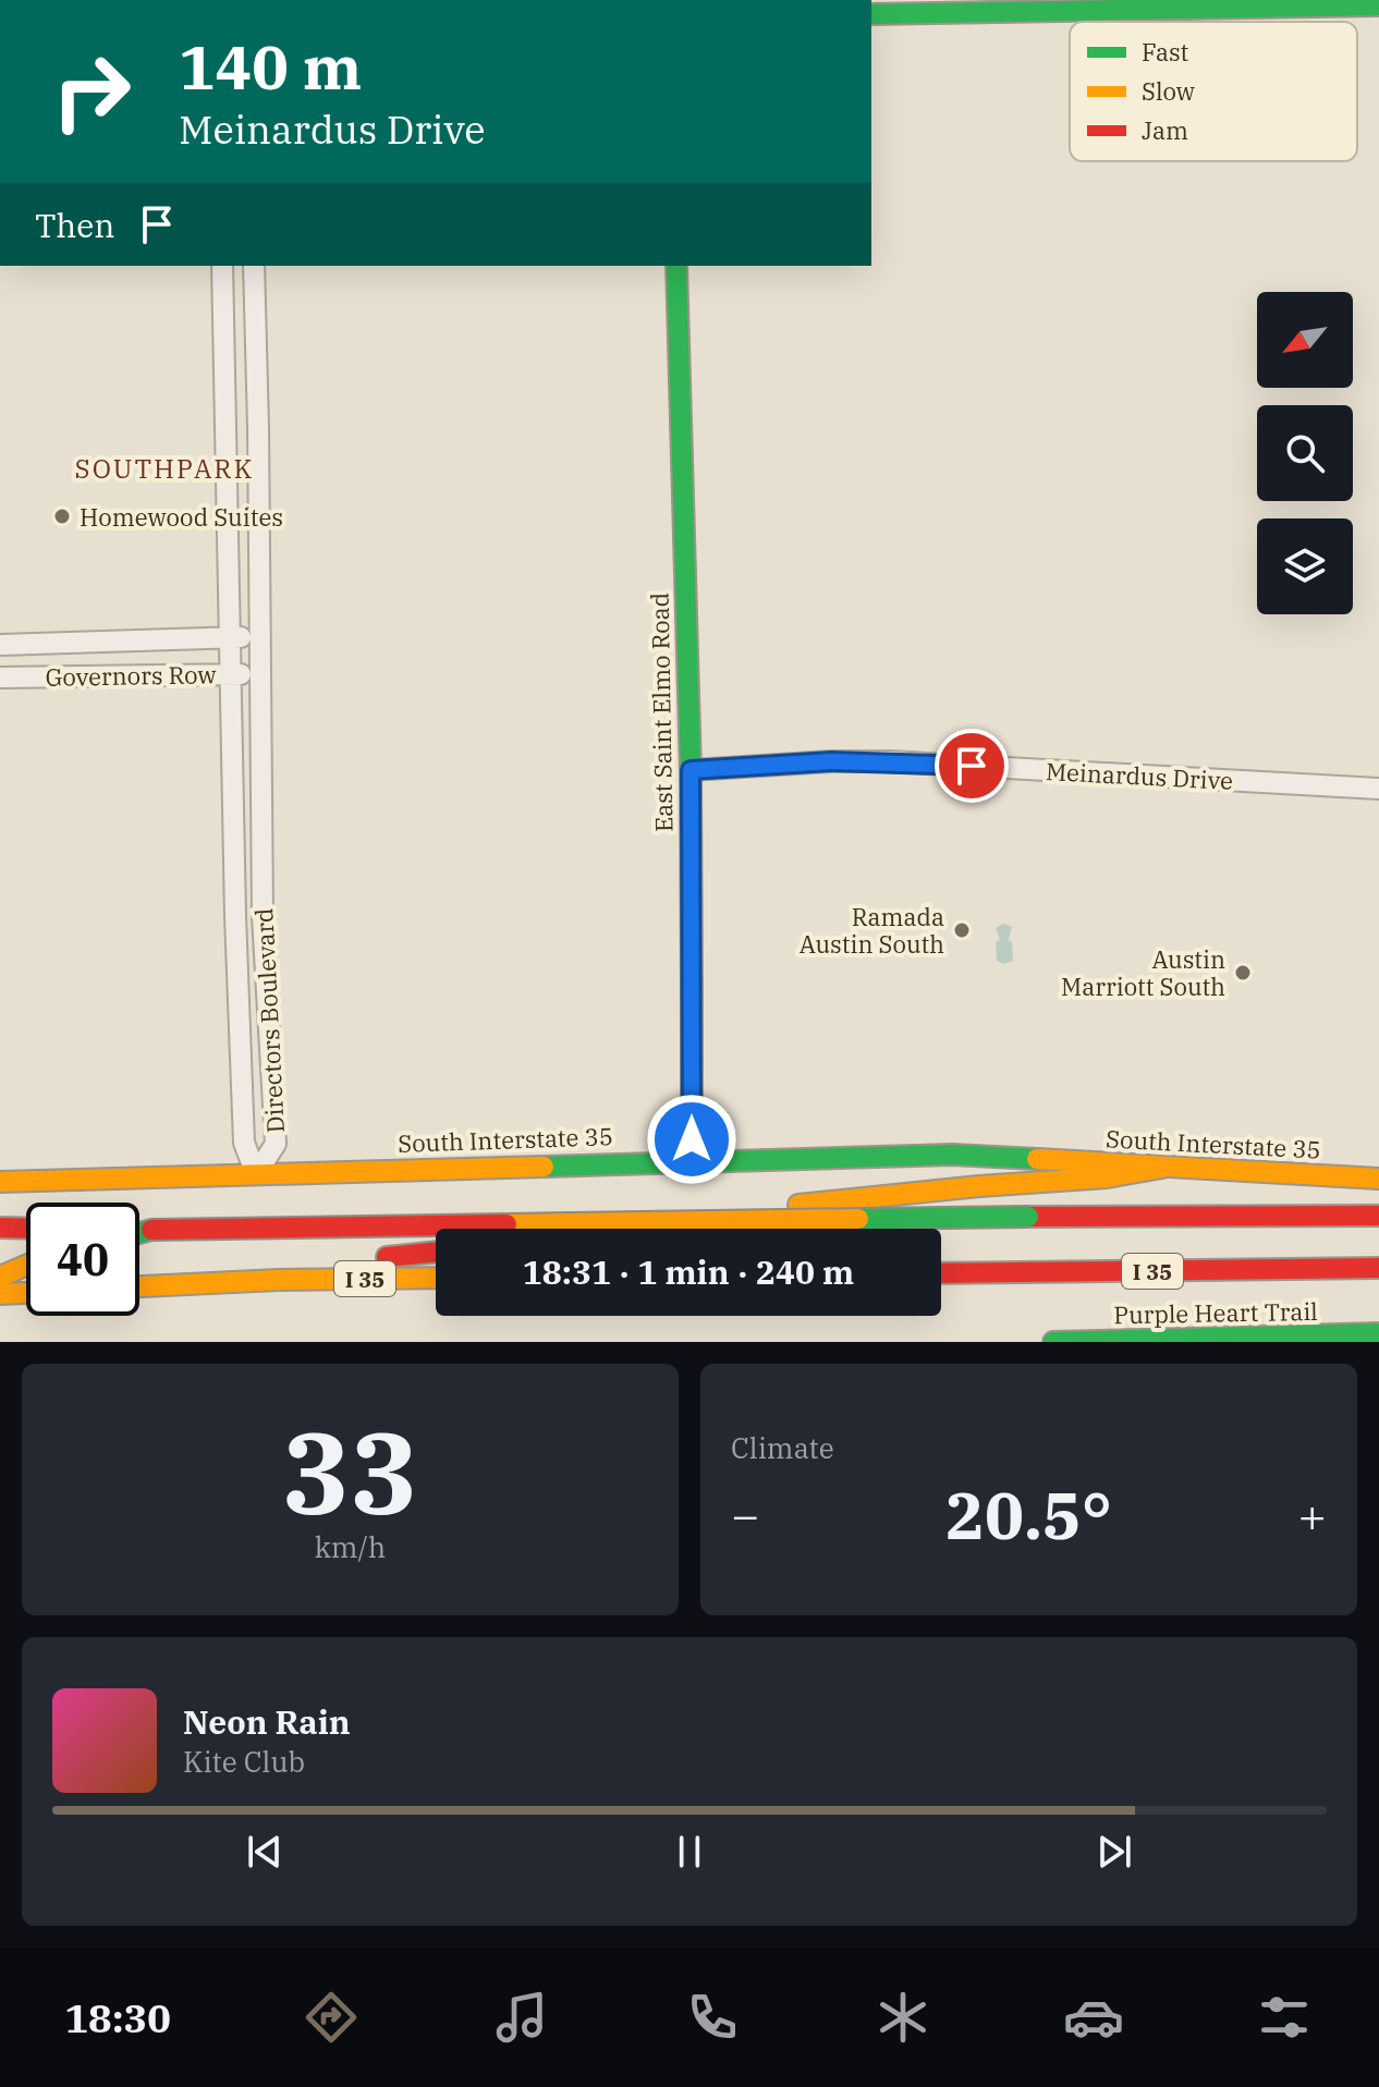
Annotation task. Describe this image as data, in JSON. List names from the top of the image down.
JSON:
{
  "streets": {
    "main road": [
      "East Saint Elmo Road",
      "South Interstate 35",
      "I 35",
      "Purple Heart Trail"
    ],
    "street": ["Governors Row", "Meinardus Drive", "Directors Boulevard"]
  },
  "crossings": [
    ["Governors Row", "Directors Boulevard"],
    ["East Saint Elmo Road", "Meinardus Drive"],
    ["East Saint Elmo Road", "South Interstate 35"],
    ["Directors Boulevard", "South Interstate 35"]
  ],
  "districts": ["SOUTHPARK"],
  "places": ["Homewood Suites", "Ramada Austin South", "Austin Marriott South"],
  "legend": ["Fast", "Slow", "Jam"],
  "north": "bottom left",
  "page": {
    "turn": ["140 m", "Meinardus Drive"],
    "then": "Then",
    "limit": "40",
    "trip": "18:31 · 1 min · 240 m",
    "tile": [
      ["33", "km/h"],
      "Climate"
    ],
    "heat": ["−", "20.5°", "+"],
    "song": ["Neon Rain", "Kite Club"],
    "tabs": "18:30"
  }
}
